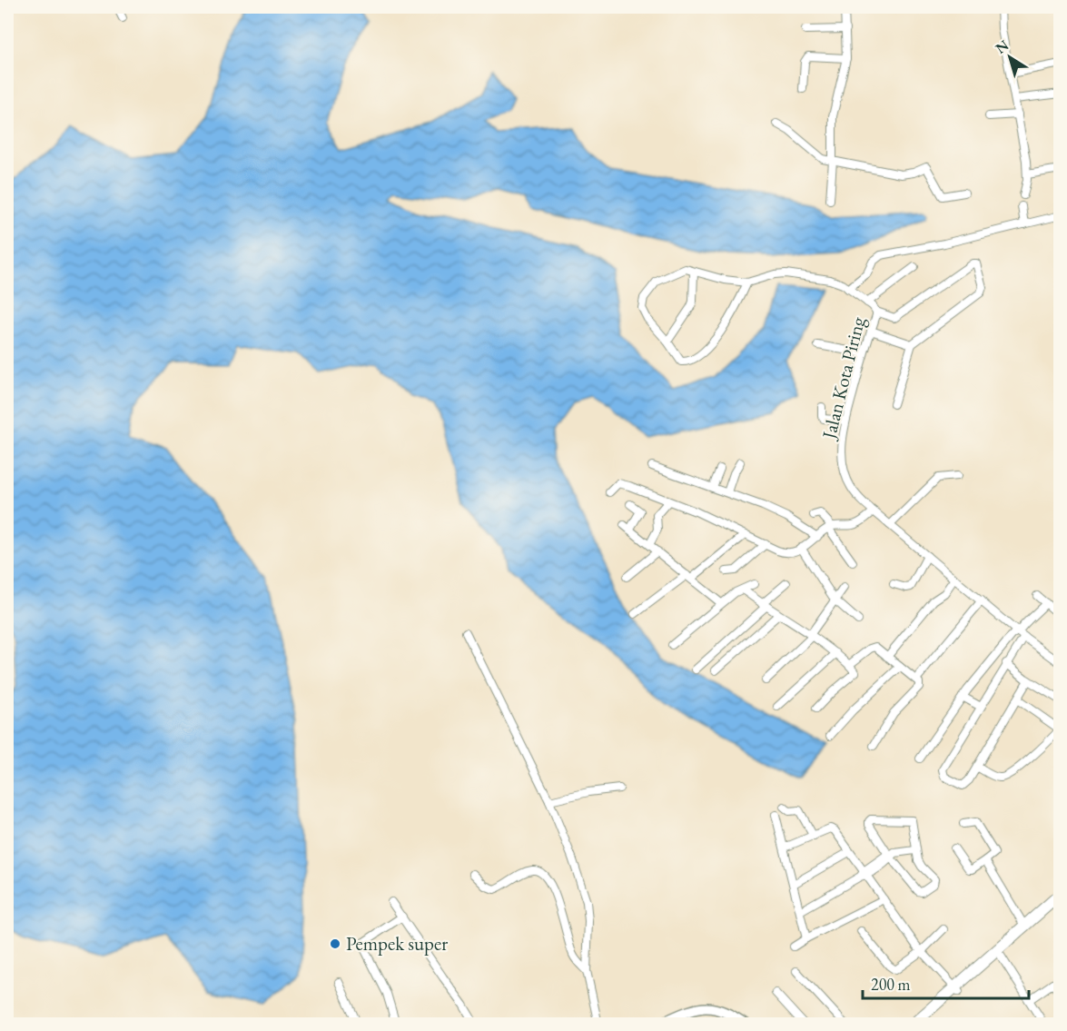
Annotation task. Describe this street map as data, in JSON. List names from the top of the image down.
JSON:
{
  "streets": {
    "street": ["Jalan Kota Piring"]
  },
  "places": ["Pempek super"],
  "scale_bar": "200 m",
  "north": "top left"
}
